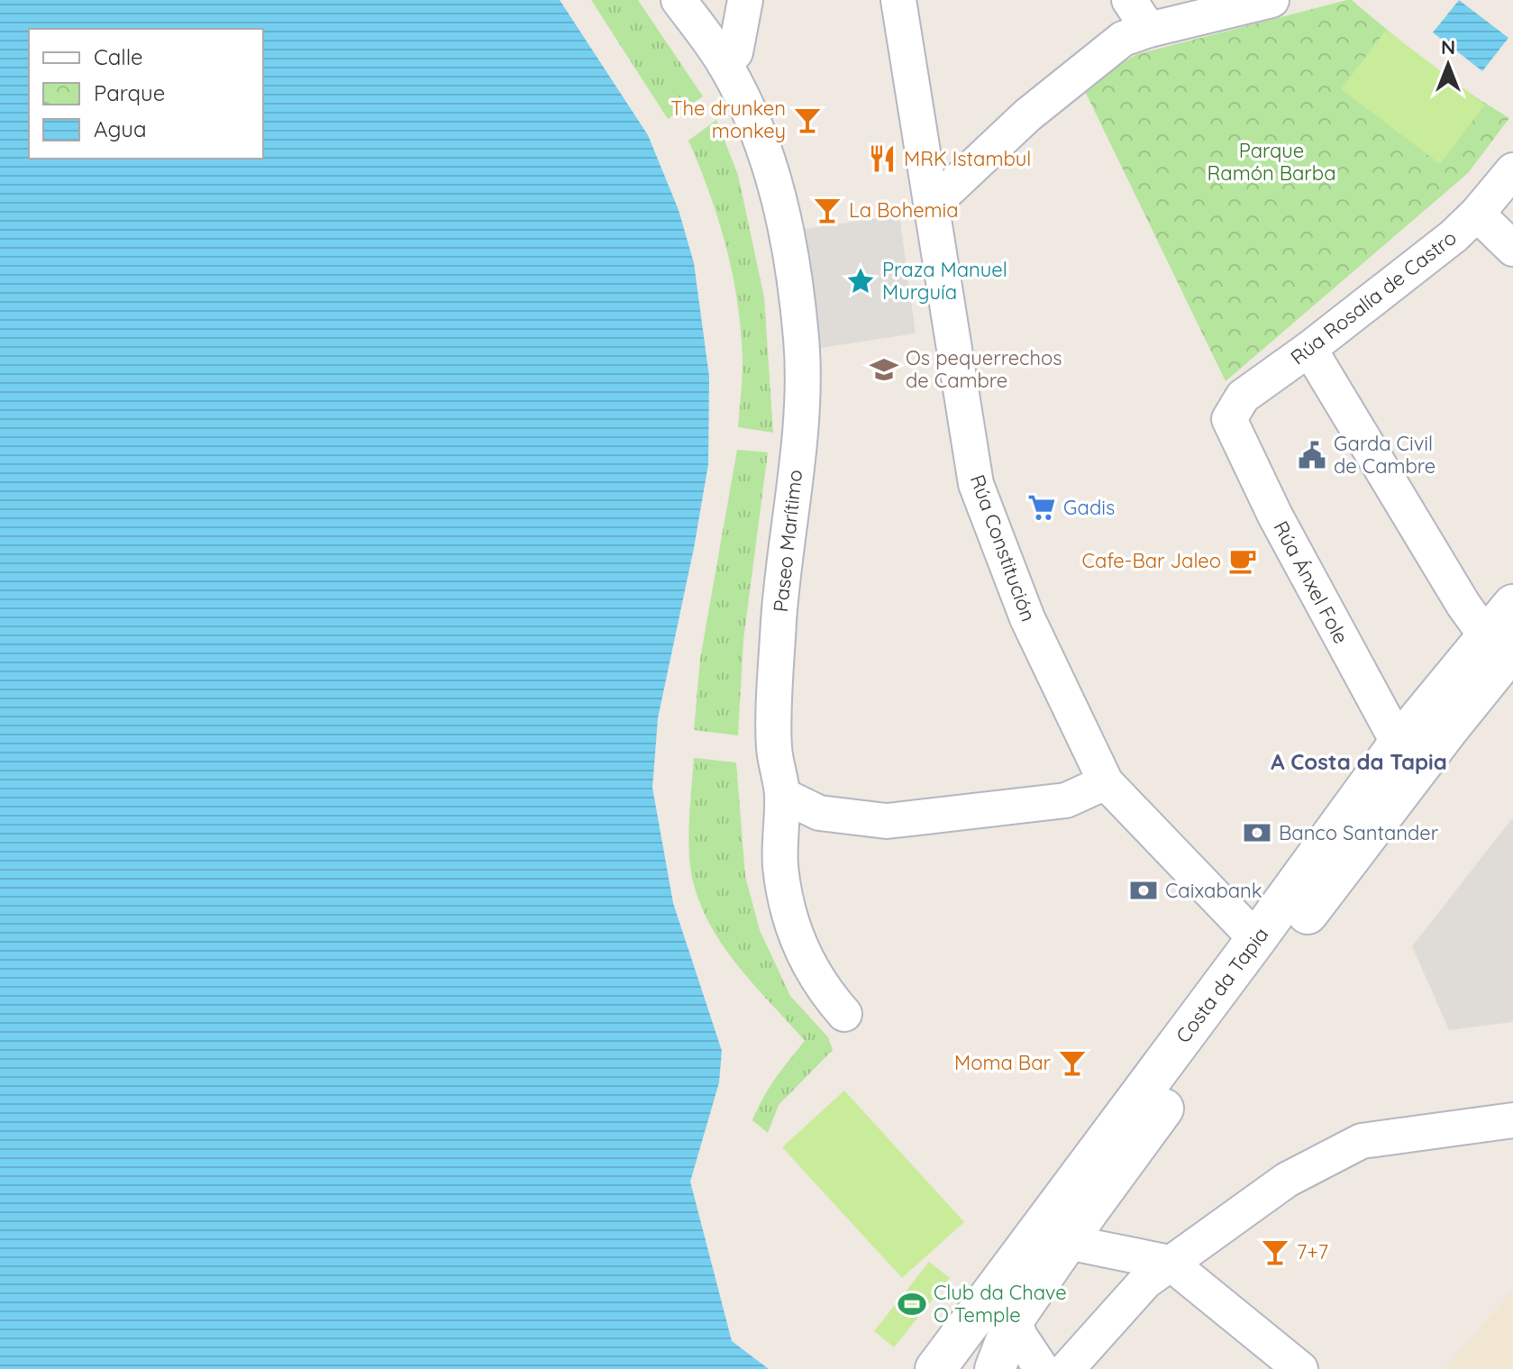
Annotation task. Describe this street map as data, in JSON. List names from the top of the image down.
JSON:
{
  "streets": {
    "main road": ["Costa da Tapia"],
    "street": [
      "Rúa Rosalía de Castro",
      "Paseo Marítimo",
      "Rúa Constitución",
      "Rúa Ánxel Fole"
    ]
  },
  "crossings": [
    ["Rúa Rosalía de Castro", "Rúa Ánxel Fole"],
    ["Rúa Constitución", "Costa da Tapia"],
    ["Rúa Ánxel Fole", "Costa da Tapia"]
  ],
  "districts": ["A Costa da Tapia"],
  "parks": ["Parque Ramón Barba"],
  "places": {
    "bar": [
      "The drunken monkey",
      "La Bohemia",
      "Moma Bar",
      "7+7"
    ],
    "restaurant": ["MRK Istambul"],
    "place": ["Praza Manuel Murguía"],
    "school or university": ["Os pequerrechos de Cambre"],
    "public building": ["Garda Civil de Cambre"],
    "supermarket": ["Gadis"],
    "cafe": ["Cafe-Bar Jaleo"],
    "bank": ["Banco Santander", "Caixabank"],
    "sports": ["Club da Chave O Temple"]
  },
  "legend": ["Calle", "Parque", "Agua"],
  "north": "top"
}
